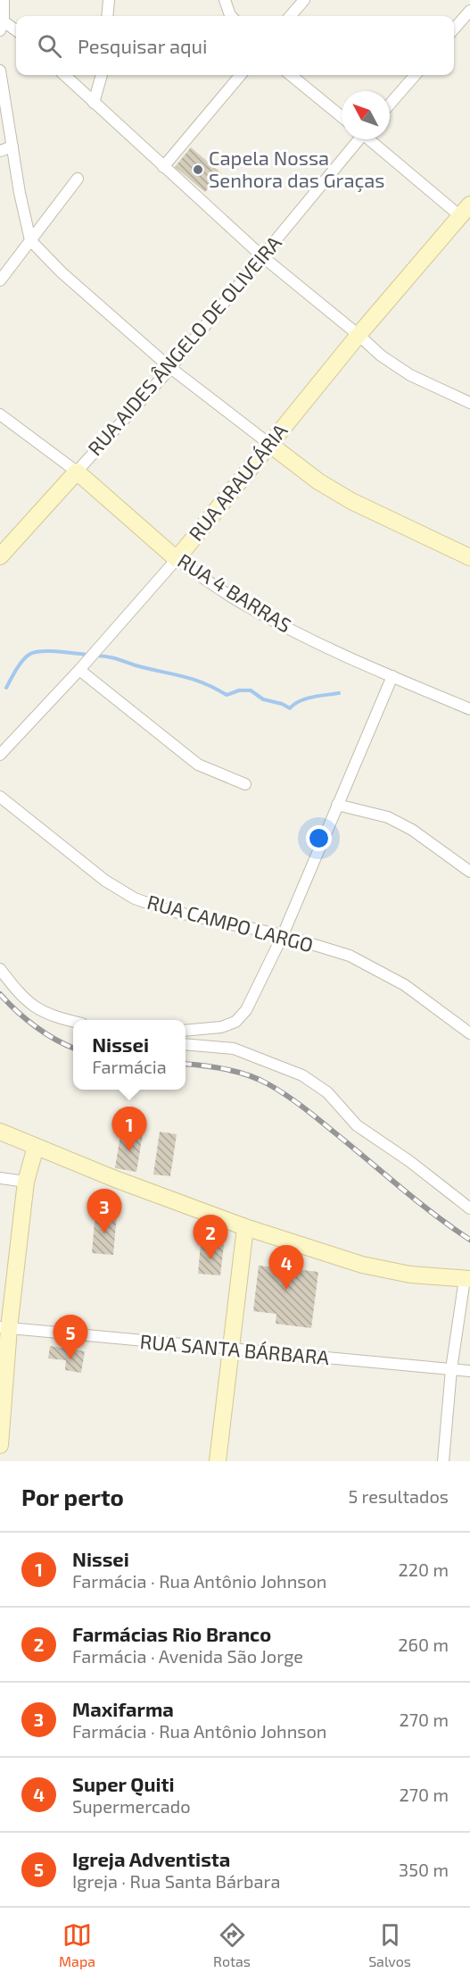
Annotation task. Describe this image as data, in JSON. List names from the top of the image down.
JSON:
{
  "streets": {
    "street": [
      "RUA AIDES ÂNGELO DE OLIVEIRA",
      "RUA ARAUCÁRIA",
      "RUA 4 BARRAS",
      "RUA CAMPO LARGO",
      "RUA SANTA BÁRBARA"
    ]
  },
  "crossings": [
    ["RUA AIDES ÂNGELO DE OLIVEIRA", "RUA 4 BARRAS"],
    ["RUA ARAUCÁRIA", "RUA 4 BARRAS"]
  ],
  "places": ["Capela Nossa Senhora das Graças"],
  "north": "top left",
  "page": {
    "search": "Pesquisar aqui",
    "popup": ["Nissei", "Farmácia"],
    "pins": [
      "1",
      "3",
      "2",
      "4",
      "5"
    ],
    "heading": ["Por perto", "5 resultados"],
    "list": [
      {
        "mark": "1",
        "name": "Nissei",
        "note": "Farmácia · Rua Antônio Johnson",
        "value": "220 m"
      },
      {
        "mark": "2",
        "name": "Farmácias Rio Branco",
        "note": "Farmácia · Avenida São Jorge",
        "value": "260 m"
      },
      {
        "mark": "3",
        "name": "Maxifarma",
        "note": "Farmácia · Rua Antônio Johnson",
        "value": "270 m"
      },
      {
        "mark": "4",
        "name": "Super Quiti",
        "note": "Supermercado",
        "value": "270 m"
      },
      {
        "mark": "5",
        "name": "Igreja Adventista",
        "note": "Igreja · Rua Santa Bárbara",
        "value": "350 m"
      }
    ],
    "nav": ["Mapa", "Rotas", "Salvos"]
  }
}
